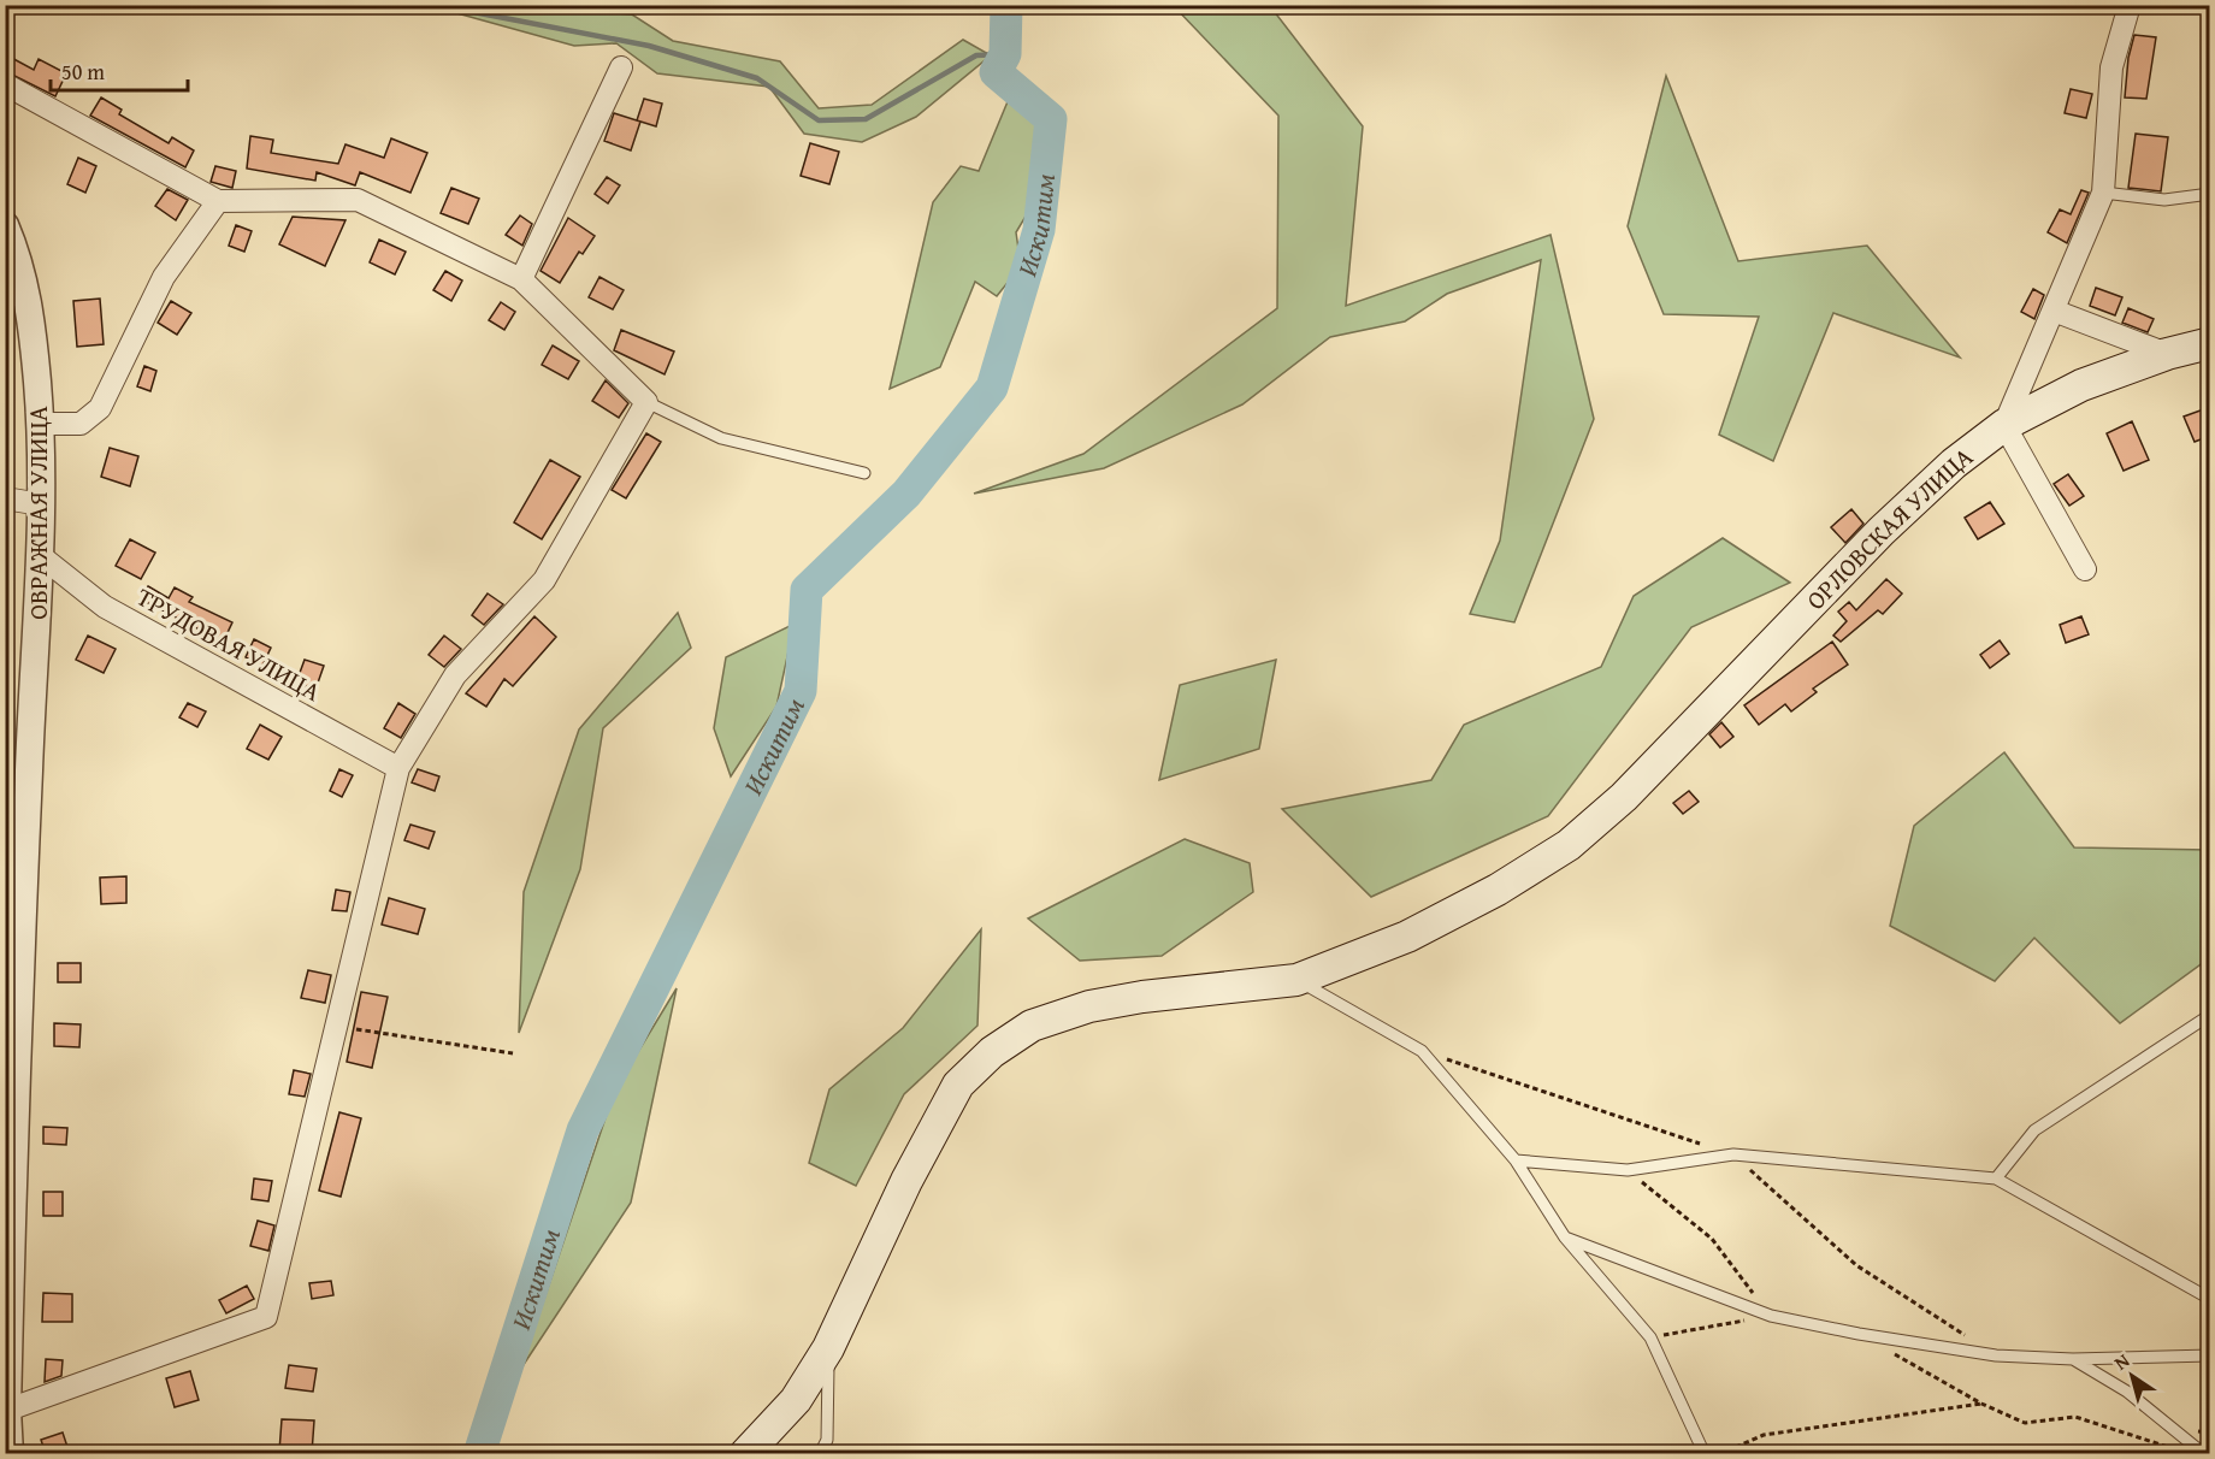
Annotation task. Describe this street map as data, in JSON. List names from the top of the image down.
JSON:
{
  "streets": {
    "main road": ["ОРЛОВСКАЯ УЛИЦА"],
    "street": ["ОВРАЖНАЯ УЛИЦА", "ТРУДОВАЯ УЛИЦА"]
  },
  "crossings": [
    ["ОВРАЖНАЯ УЛИЦА", "ТРУДОВАЯ УЛИЦА"]
  ],
  "water": ["Искитим"],
  "scale_bar": "50 m",
  "north": "top left"
}
